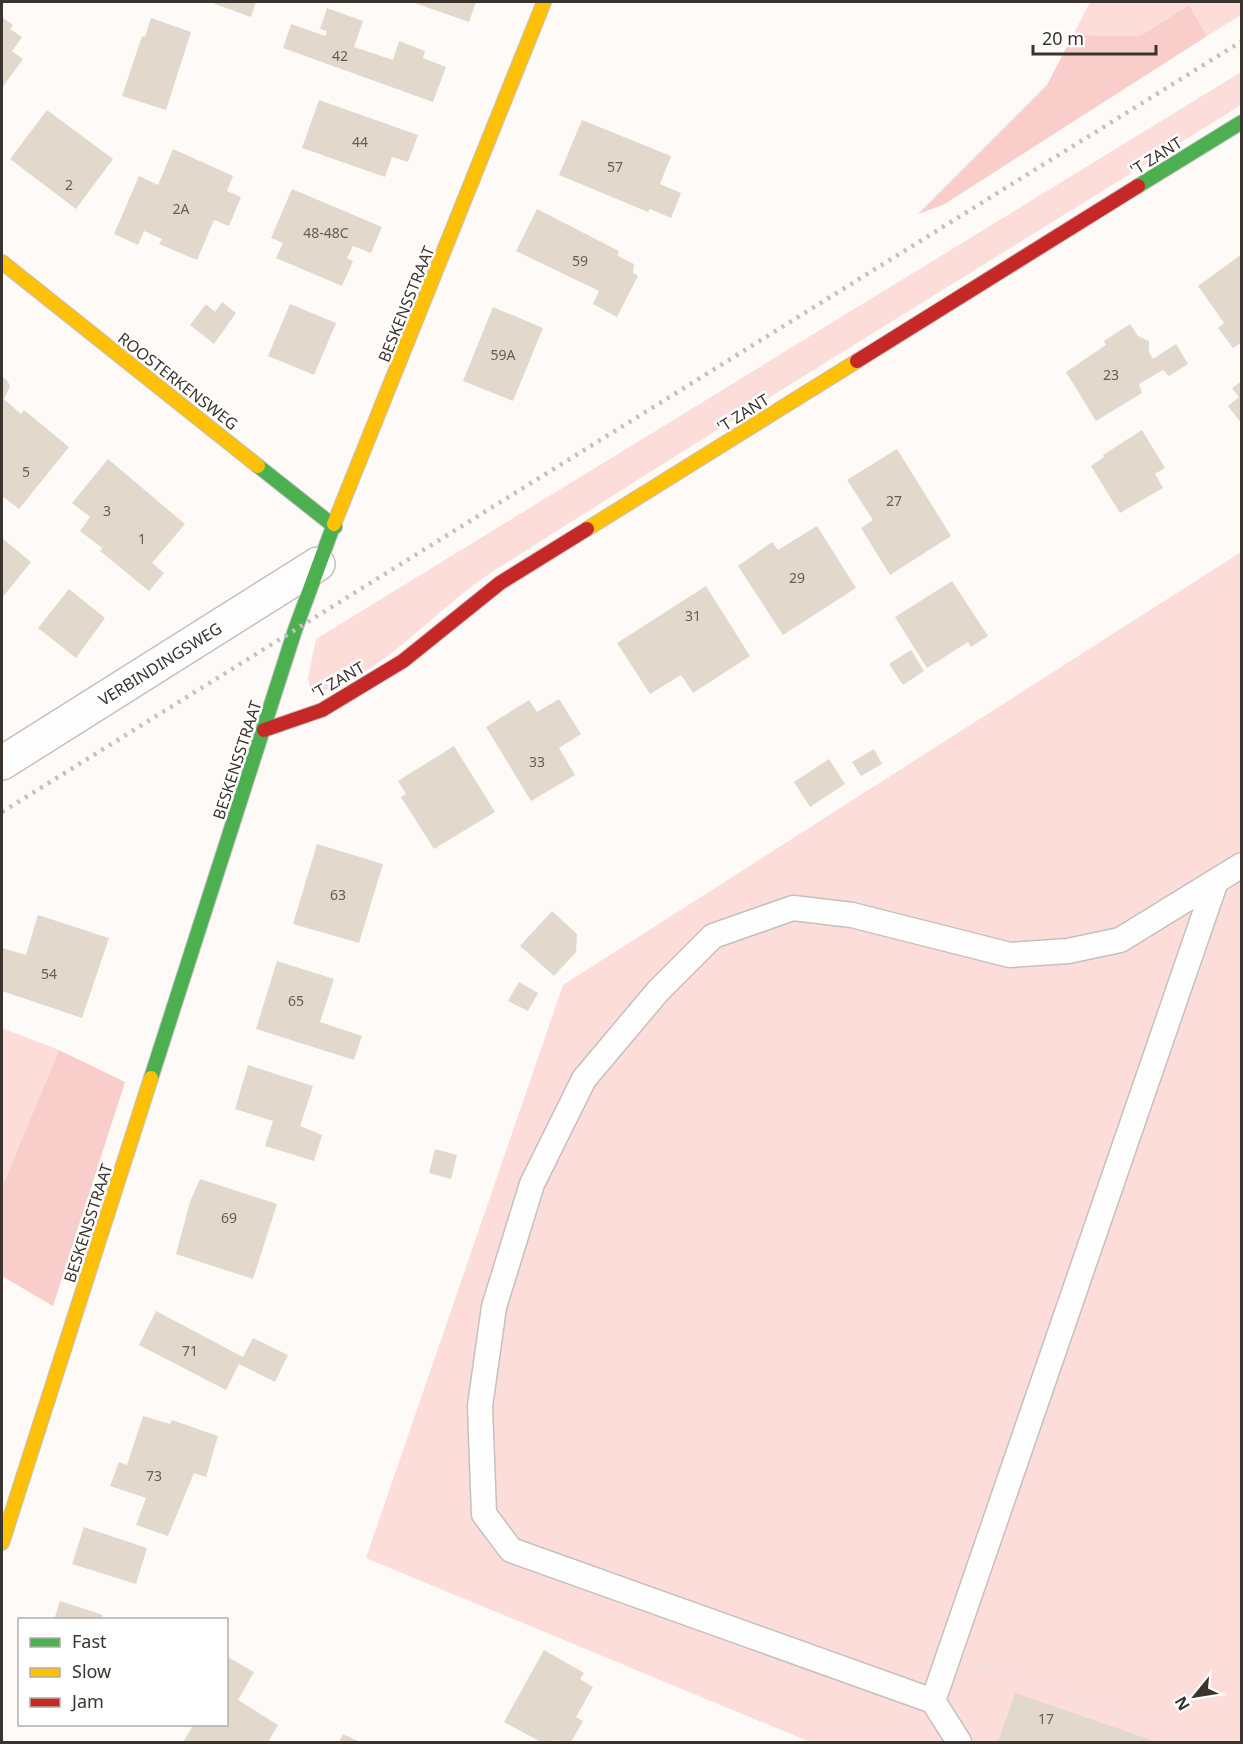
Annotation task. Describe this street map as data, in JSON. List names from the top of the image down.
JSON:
{
  "streets": {
    "street": [
      "'T ZANT",
      "BESKENSSTRAAT",
      "ROOSTERKENSWEG",
      "VERBINDINGSWEG"
    ]
  },
  "crossings": [
    ["'T ZANT", "BESKENSSTRAAT"],
    ["BESKENSSTRAAT", "ROOSTERKENSWEG"],
    ["BESKENSSTRAAT", "VERBINDINGSWEG"]
  ],
  "house_numbers": [
    "42",
    "44",
    "57",
    "2",
    "2A",
    "48-48C",
    "59",
    "59A",
    "23",
    "5",
    "27",
    "3",
    "1",
    "29",
    "31",
    "33",
    "63",
    "54",
    "65",
    "69",
    "71",
    "73",
    "17"
  ],
  "legend": ["Fast", "Slow", "Jam"],
  "scale_bar": "20 m",
  "north": "bottom left"
}
